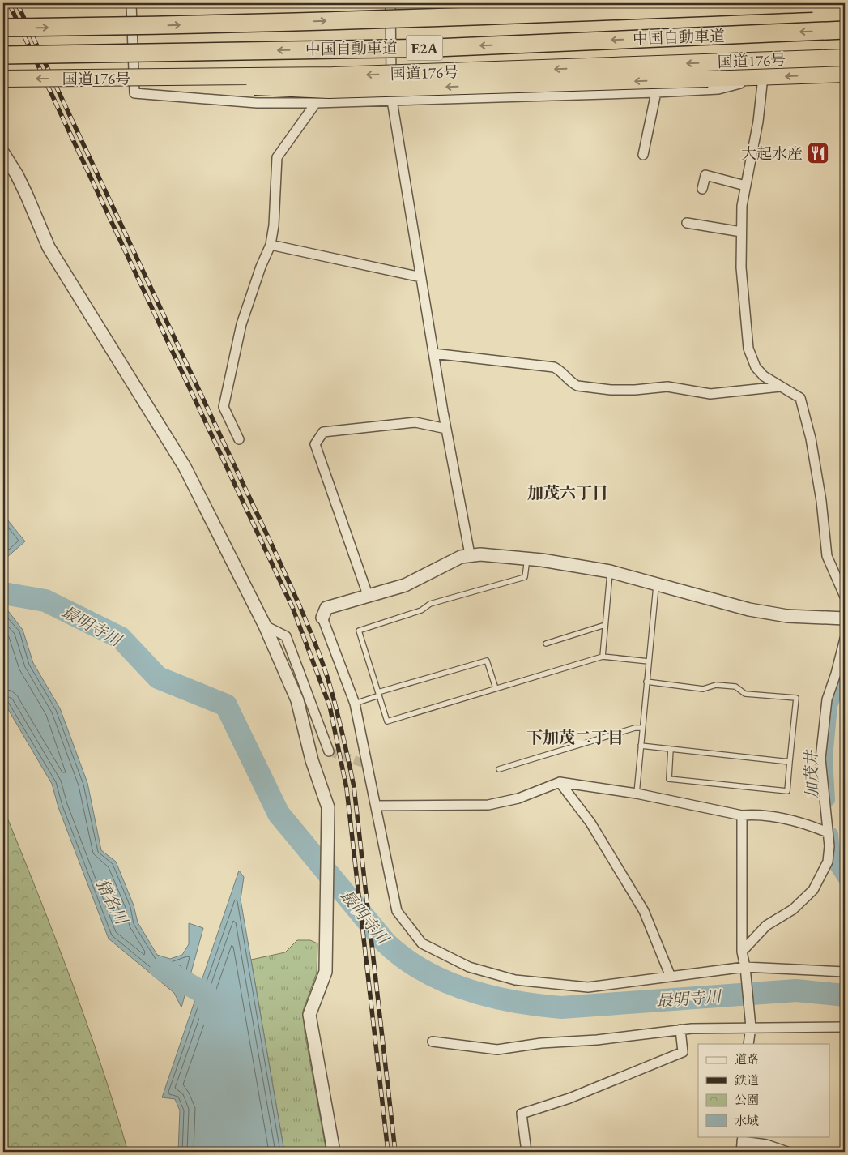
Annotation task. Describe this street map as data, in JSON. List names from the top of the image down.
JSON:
{
  "streets": {
    "highway": ["中国自動車道", "E2A", "国道176号"]
  },
  "districts": ["加茂六丁目", "下加茂二丁目"],
  "water": ["最明寺川", "加茂井", "猪名川"],
  "places": {
    "restaurant": ["大起水産"]
  },
  "legend": [
    "道路",
    "鉄道",
    "公園",
    "水域"
  ]
}
